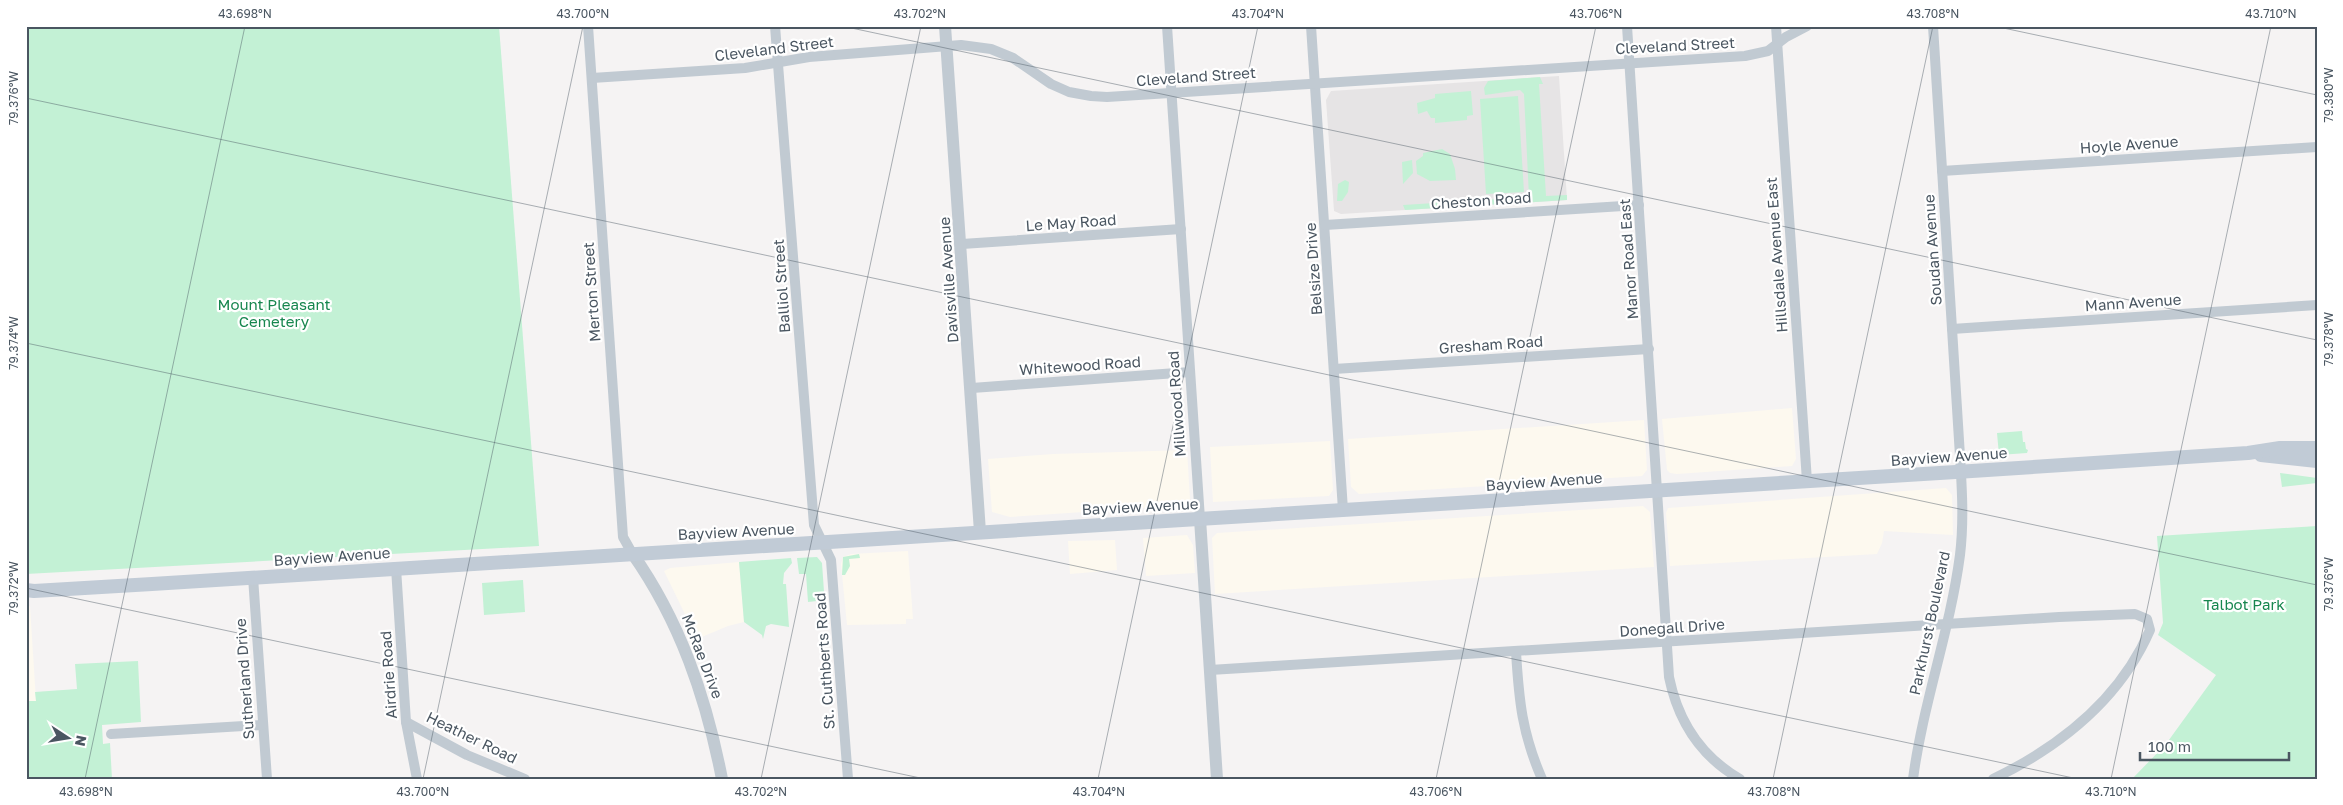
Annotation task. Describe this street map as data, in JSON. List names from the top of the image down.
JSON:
{
  "streets": {
    "main road": ["Bayview Avenue"],
    "street": [
      "Cleveland Street",
      "Hoyle Avenue",
      "Cheston Road",
      "Le May Road",
      "Soudan Avenue",
      "Hillsdale Avenue East",
      "Manor Road East",
      "Belsize Drive",
      "Davisville Avenue",
      "Balliol Street",
      "Merton Street",
      "Mann Avenue",
      "Gresham Road",
      "Whitewood Road",
      "Millwood Road",
      "Parkhurst Boulevard",
      "Donegall Drive",
      "McRae Drive",
      "St. Cuthberts Road",
      "Airdrie Road",
      "Sutherland Drive",
      "Heather Road"
    ]
  },
  "crossings": [
    ["Cleveland Street", "Hillsdale Avenue East"],
    ["Cleveland Street", "Manor Road East"],
    ["Cleveland Street", "Belsize Drive"],
    ["Cleveland Street", "Davisville Avenue"],
    ["Cleveland Street", "Balliol Street"],
    ["Cleveland Street", "Merton Street"],
    ["Cleveland Street", "Millwood Road"],
    ["Hoyle Avenue", "Soudan Avenue"],
    ["Cheston Road", "Manor Road East"],
    ["Cheston Road", "Belsize Drive"],
    ["Le May Road", "Davisville Avenue"],
    ["Le May Road", "Millwood Road"],
    ["Soudan Avenue", "Mann Avenue"],
    ["Soudan Avenue", "Bayview Avenue"],
    ["Soudan Avenue", "Parkhurst Boulevard"],
    ["Hillsdale Avenue East", "Bayview Avenue"],
    ["Manor Road East", "Gresham Road"],
    ["Manor Road East", "Bayview Avenue"],
    ["Manor Road East", "Donegall Drive"],
    ["Belsize Drive", "Gresham Road"],
    ["Belsize Drive", "Bayview Avenue"],
    ["Davisville Avenue", "Whitewood Road"],
    ["Davisville Avenue", "Bayview Avenue"],
    ["Balliol Street", "Bayview Avenue"],
    ["Balliol Street", "St. Cuthberts Road"],
    ["Merton Street", "Bayview Avenue"],
    ["Merton Street", "McRae Drive"],
    ["Whitewood Road", "Millwood Road"],
    ["Millwood Road", "Bayview Avenue"],
    ["Millwood Road", "Donegall Drive"],
    ["Bayview Avenue", "Parkhurst Boulevard"],
    ["Bayview Avenue", "McRae Drive"],
    ["Bayview Avenue", "St. Cuthberts Road"],
    ["Bayview Avenue", "Airdrie Road"],
    ["Bayview Avenue", "Sutherland Drive"],
    ["Parkhurst Boulevard", "Donegall Drive"],
    ["Airdrie Road", "Heather Road"]
  ],
  "parks": ["Mount Pleasant Cemetery", "Talbot Park"],
  "scale_bar": "100 m",
  "north": "right",
  "coordinates": [
    "43.698°N",
    "43.700°N",
    "43.702°N",
    "43.704°N",
    "43.706°N",
    "43.708°N",
    "43.710°N",
    "79.380°W",
    "79.376°W",
    "79.378°W",
    "79.374°W",
    "79.372°W"
  ]
}
